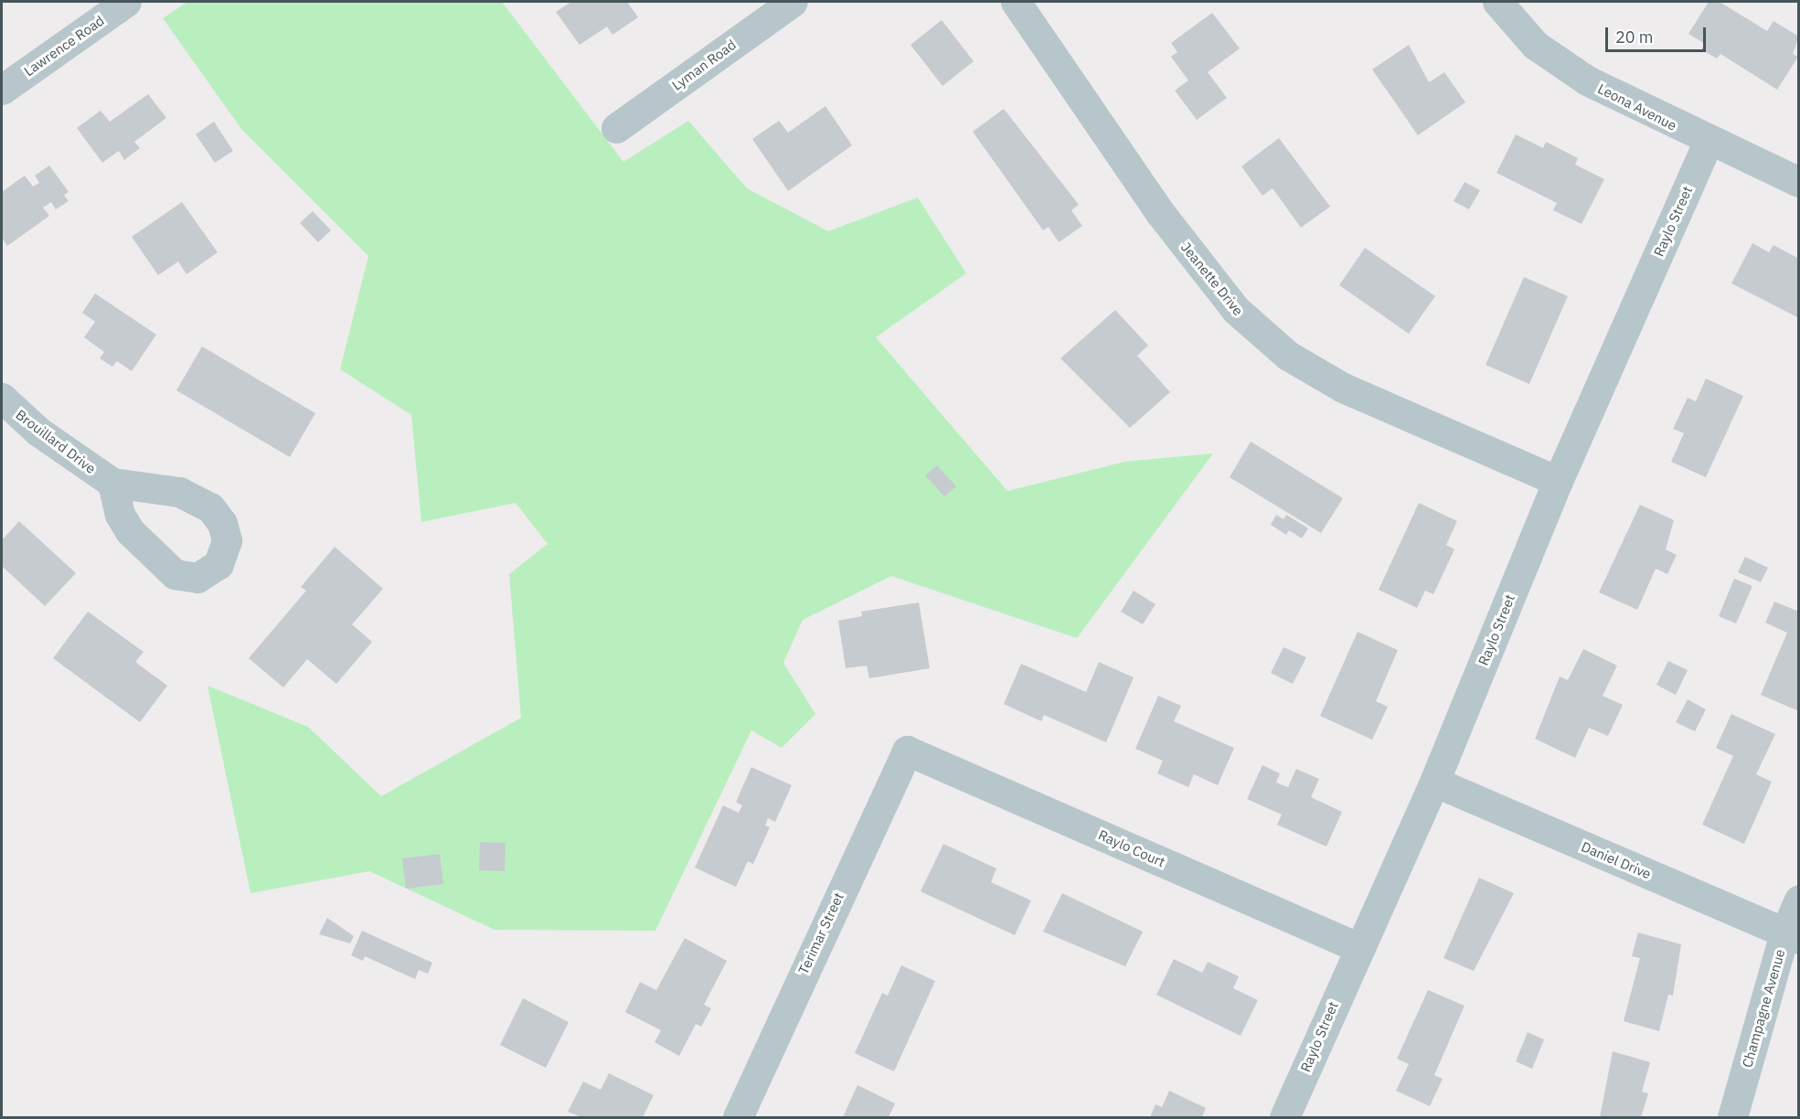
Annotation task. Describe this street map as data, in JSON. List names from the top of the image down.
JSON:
{
  "streets": {
    "street": [
      "Lawrence Road",
      "Lyman Road",
      "Leona Avenue",
      "Raylo Street",
      "Jeanette Drive",
      "Brouillard Drive",
      "Raylo Court",
      "Daniel Drive",
      "Terimar Street",
      "Champagne Avenue"
    ]
  },
  "crossings": [
    ["Leona Avenue", "Raylo Street"],
    ["Raylo Street", "Jeanette Drive"],
    ["Raylo Street", "Raylo Court"],
    ["Raylo Street", "Daniel Drive"],
    ["Raylo Court", "Terimar Street"],
    ["Daniel Drive", "Champagne Avenue"]
  ],
  "scale_bar": "20 m"
}
